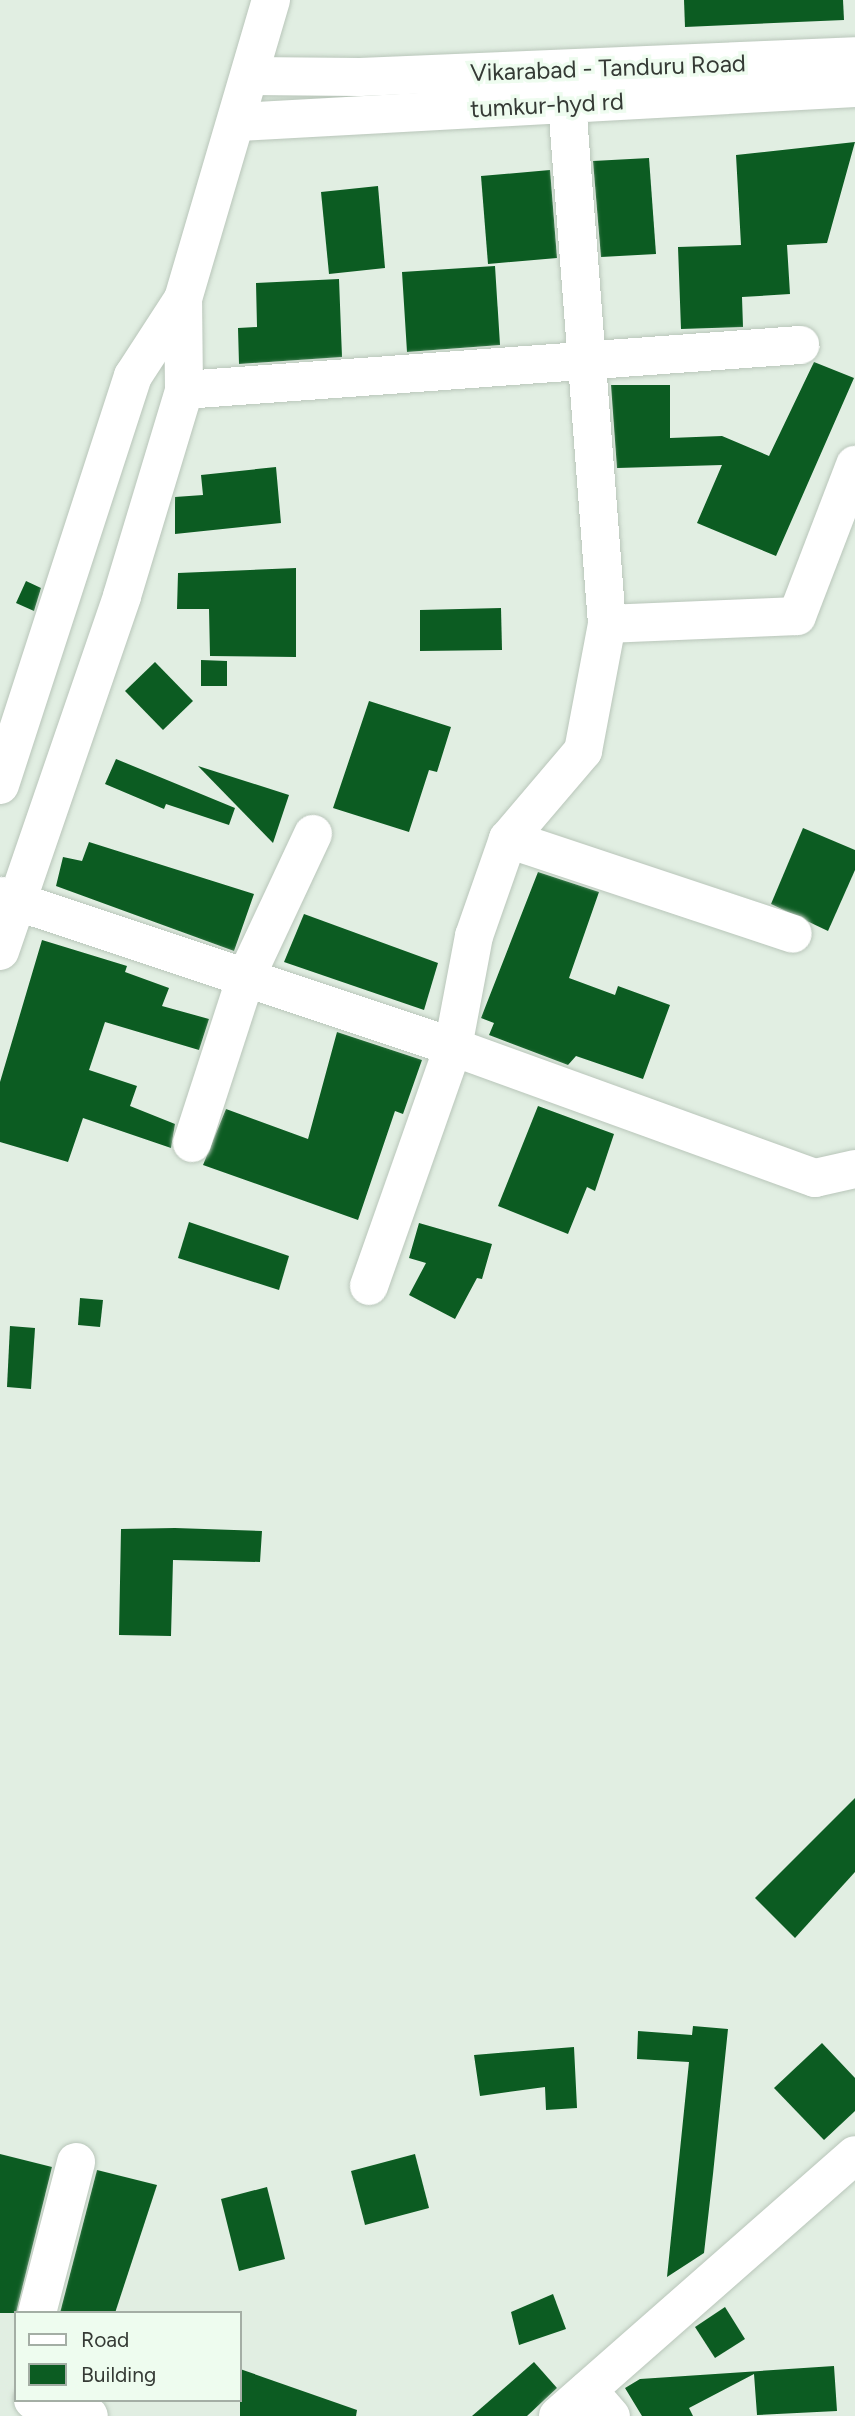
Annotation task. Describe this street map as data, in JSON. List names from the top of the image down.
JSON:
{
  "streets": {
    "street": ["Vikarabad - Tanduru Road", "tumkur-hyd rd"]
  },
  "legend": ["Road", "Building"]
}
